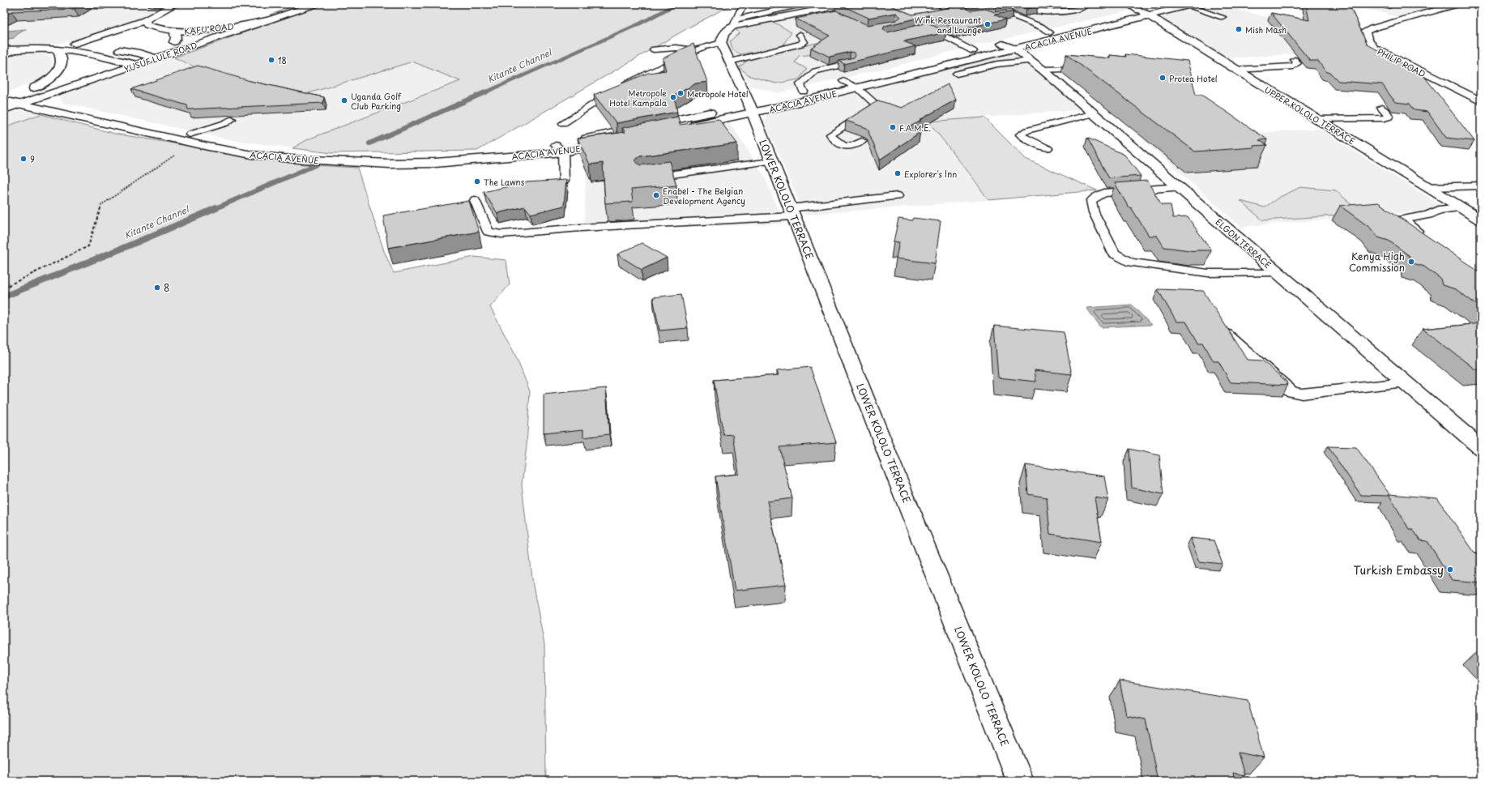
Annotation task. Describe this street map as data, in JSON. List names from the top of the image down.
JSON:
{
  "streets": {
    "main road": [
      "KAFU ROAD",
      "ACACIA AVENUE",
      "YUSUF LULE ROAD",
      "PHILIP ROAD",
      "UPPER KOLOLO TERRACE",
      "LOWER KOLOLO TERRACE",
      "ELGON TERRACE"
    ]
  },
  "crossings": [
    ["KAFU ROAD", "YUSUF LULE ROAD"],
    ["ACACIA AVENUE", "YUSUF LULE ROAD"],
    ["ACACIA AVENUE", "UPPER KOLOLO TERRACE"],
    ["ACACIA AVENUE", "LOWER KOLOLO TERRACE"],
    ["ACACIA AVENUE", "ELGON TERRACE"]
  ],
  "water": ["Kitante Channel"],
  "places": [
    "Wink Restaurant and Lounge",
    "Mish Mash",
    "18",
    "Protea Hotel",
    "Metropole Hotel",
    "Metropole Hotel Kampala",
    "Uganda Golf Club Parking",
    "F.A.M.E.",
    "9",
    "Explorer's Inn",
    "The Lawns",
    "Enabel - The Belgian Development Agency",
    "Kenya High Commission",
    "8",
    "Turkish Embassy"
  ]
}
